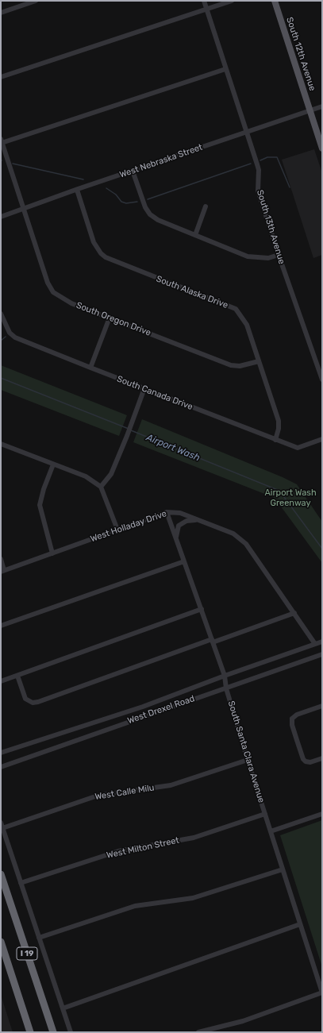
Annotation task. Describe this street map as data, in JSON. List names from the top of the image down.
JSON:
{
  "streets": {
    "highway": ["I 19"],
    "main road": ["South 12th Avenue"],
    "street": [
      "West Nebraska Street",
      "South 13th Avenue",
      "South Alaska Drive",
      "South Oregon Drive",
      "South Canada Drive",
      "West Holladay Drive",
      "West Drexel Road",
      "South Santa Clara Avenue",
      "West Calle Milu",
      "West Milton Street"
    ]
  },
  "crossings": [
    ["South 12th Avenue", "West Nebraska Street"],
    ["West Nebraska Street", "South 13th Avenue"],
    ["West Nebraska Street", "South Alaska Drive"],
    ["West Nebraska Street", "South Oregon Drive"],
    ["South Alaska Drive", "South Oregon Drive"],
    ["South Alaska Drive", "South Canada Drive"],
    ["West Holladay Drive", "West Drexel Road"],
    ["West Holladay Drive", "South Santa Clara Avenue"],
    ["West Drexel Road", "South Santa Clara Avenue"],
    ["South Santa Clara Avenue", "West Calle Milu"],
    ["South Santa Clara Avenue", "West Milton Street"]
  ],
  "water": ["Airport Wash"],
  "parks": ["Airport Wash Greenway"]
}
